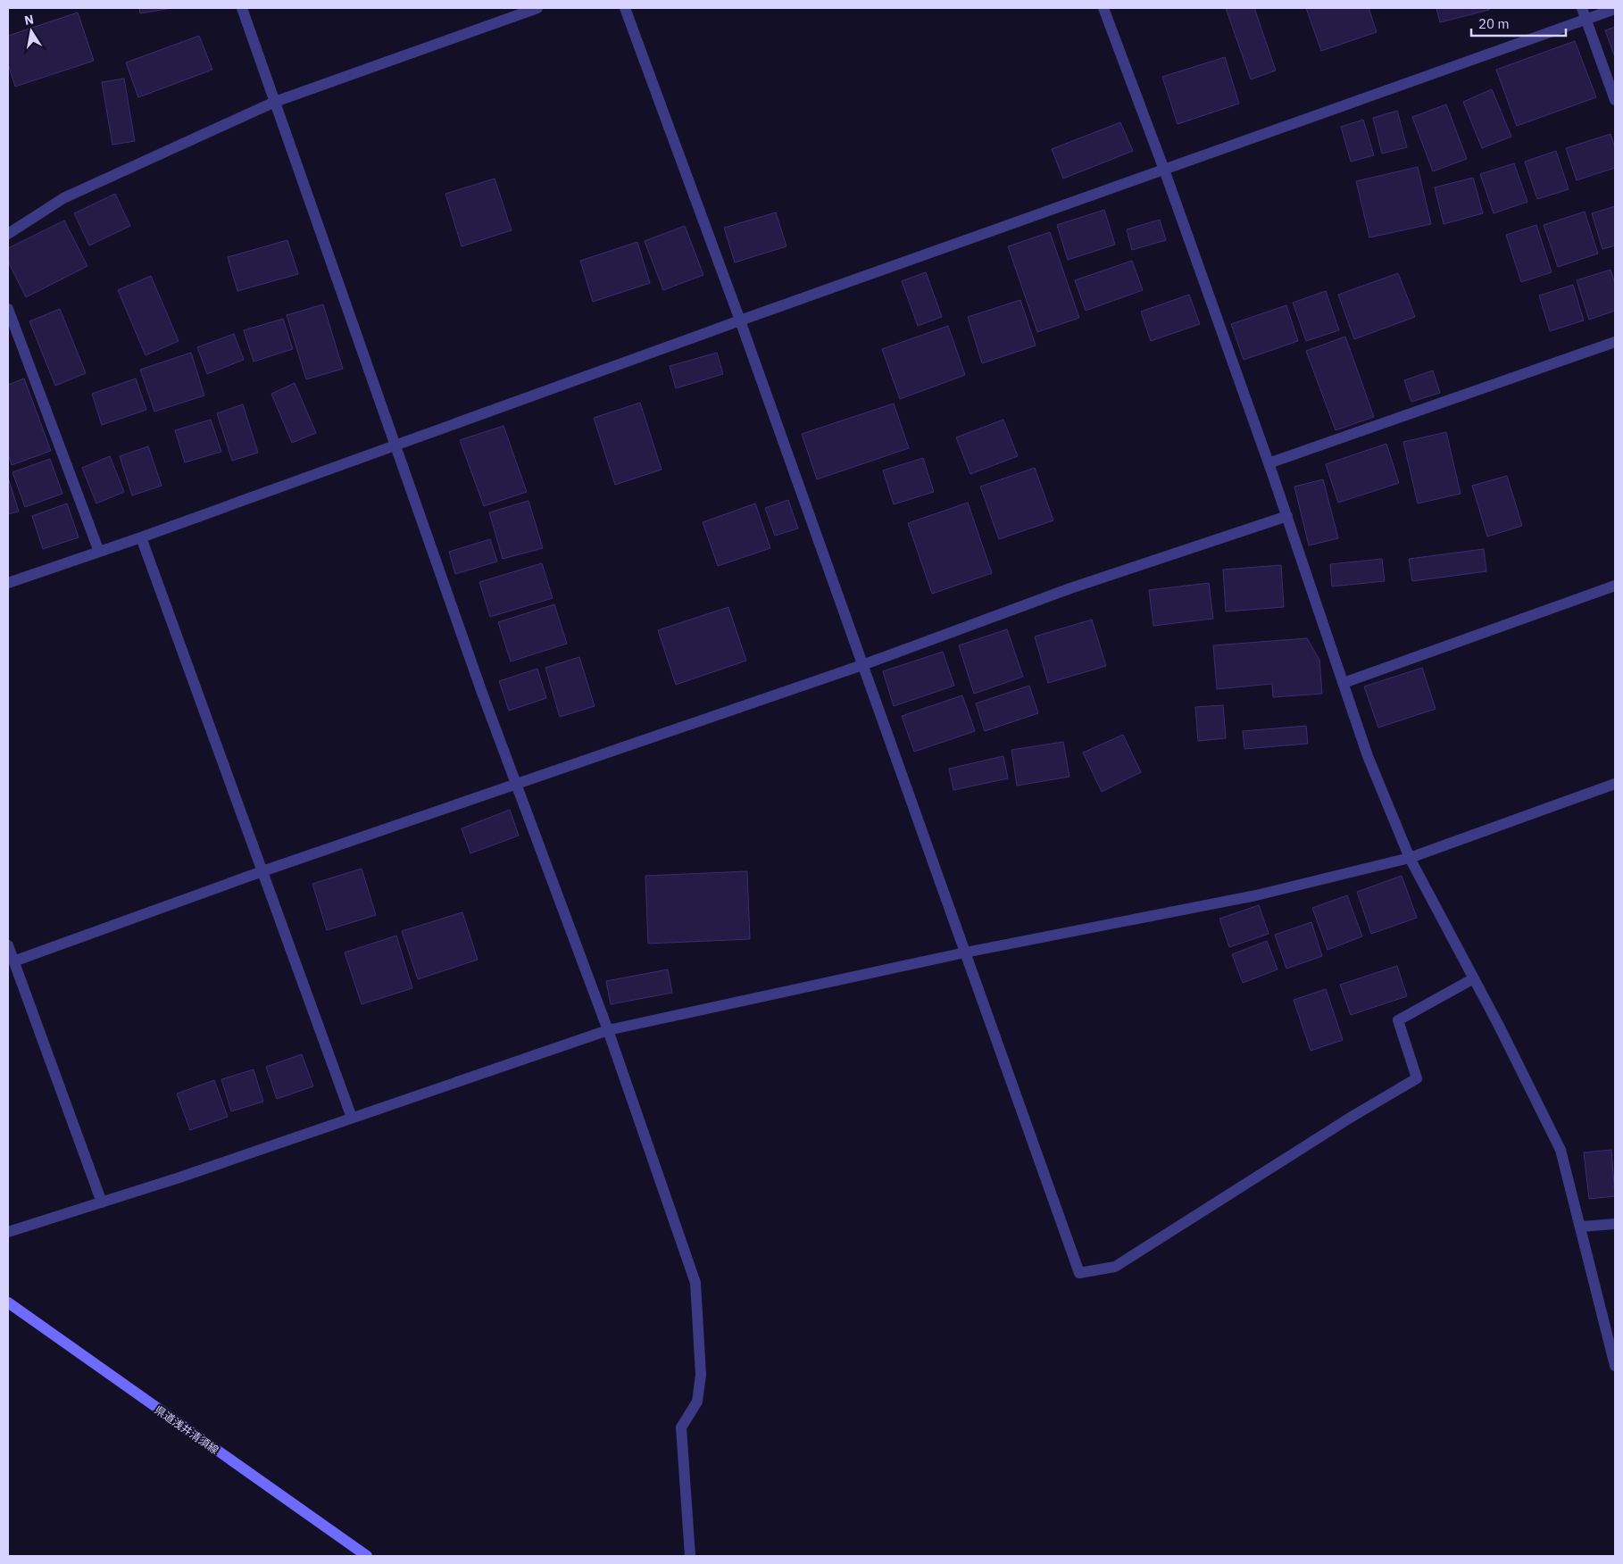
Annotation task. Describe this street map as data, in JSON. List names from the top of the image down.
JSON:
{
  "streets": {
    "main road": ["県道浅井清須線"]
  },
  "scale_bar": "20 m",
  "north": "top"
}
